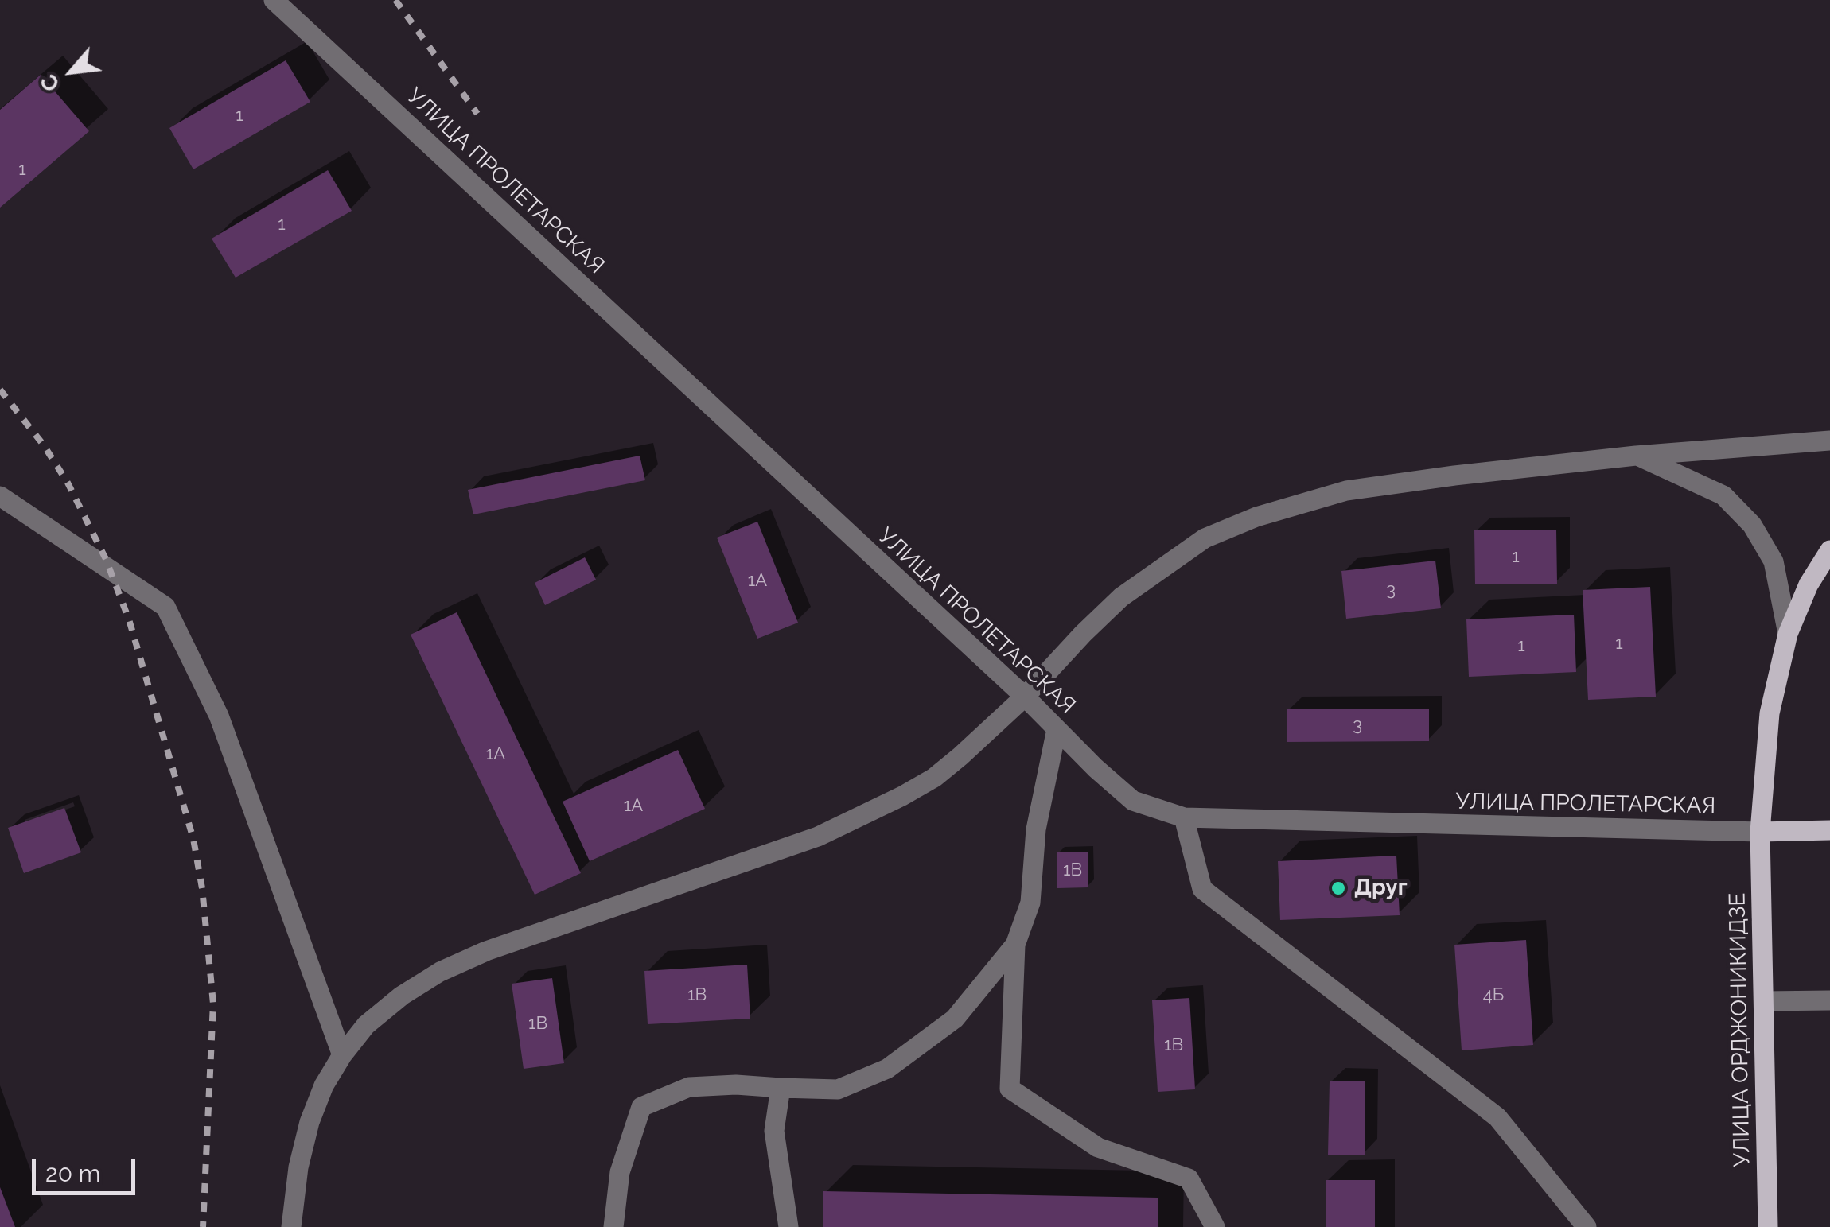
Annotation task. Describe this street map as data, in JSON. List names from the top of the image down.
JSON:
{
  "streets": {
    "main road": ["УЛИЦА ПРОЛЕТАРСКАЯ", "УЛИЦА ОРДЖОНИКИДЗЕ"]
  },
  "crossings": [
    ["УЛИЦА ПРОЛЕТАРСКАЯ", "УЛИЦА ОРДЖОНИКИДЗЕ"]
  ],
  "places": ["Друг"],
  "house_numbers": [
    "1",
    "1",
    "1",
    "1",
    "1А",
    "3",
    "1",
    "1",
    "3",
    "1А",
    "1А",
    "1В",
    "1В",
    "4Б",
    "1В",
    "1В"
  ],
  "scale_bar": "20 m",
  "north": "bottom left"
}
